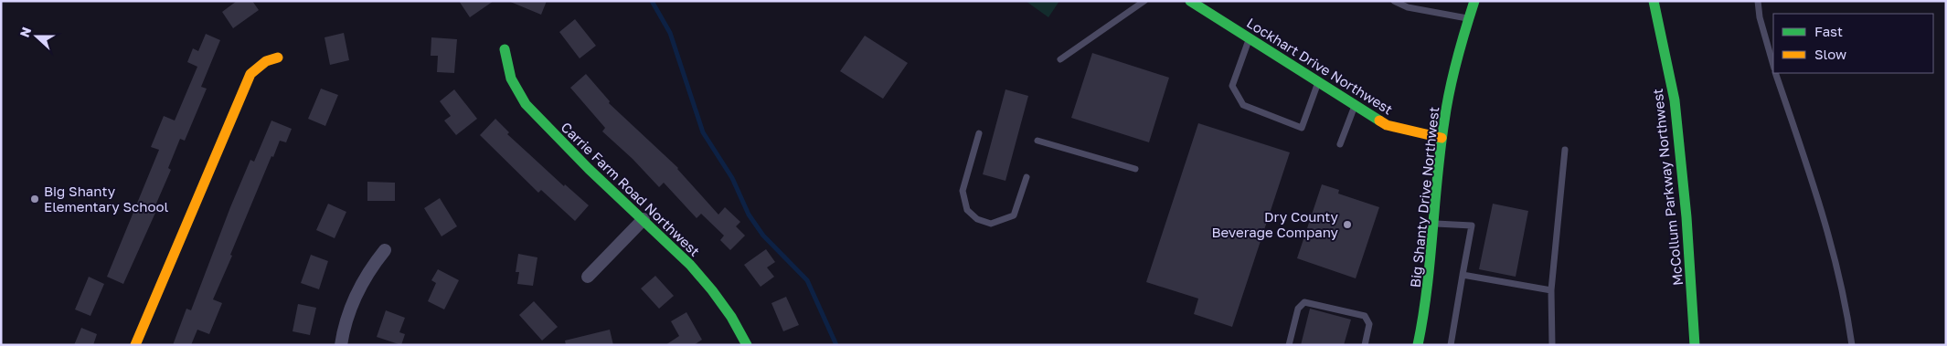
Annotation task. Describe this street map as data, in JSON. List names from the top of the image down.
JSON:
{
  "streets": {
    "street": [
      "Lockhart Drive Northwest",
      "McCollum Parkway Northwest",
      "Carrie Farm Road Northwest",
      "Big Shanty Drive Northwest"
    ]
  },
  "crossings": [
    ["Lockhart Drive Northwest", "Big Shanty Drive Northwest"]
  ],
  "places": ["Big Shanty Elementary School", "Dry County Beverage Company"],
  "legend": ["Fast", "Slow"],
  "north": "left"
}
